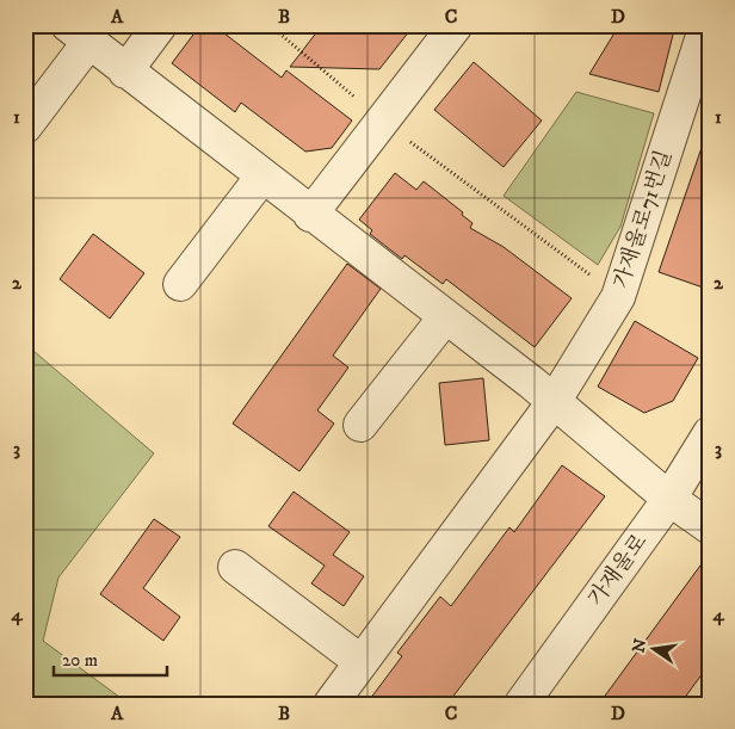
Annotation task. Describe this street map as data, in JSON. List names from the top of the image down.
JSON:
{
  "streets": {
    "street": ["가재울로71번길", "가재울로"]
  },
  "scale_bar": "20 m",
  "north": "left",
  "grid": {
    "columns": [
      "A",
      "B",
      "C",
      "D"
    ],
    "rows": [
      "1",
      "2",
      "3",
      "4"
    ]
  }
}
